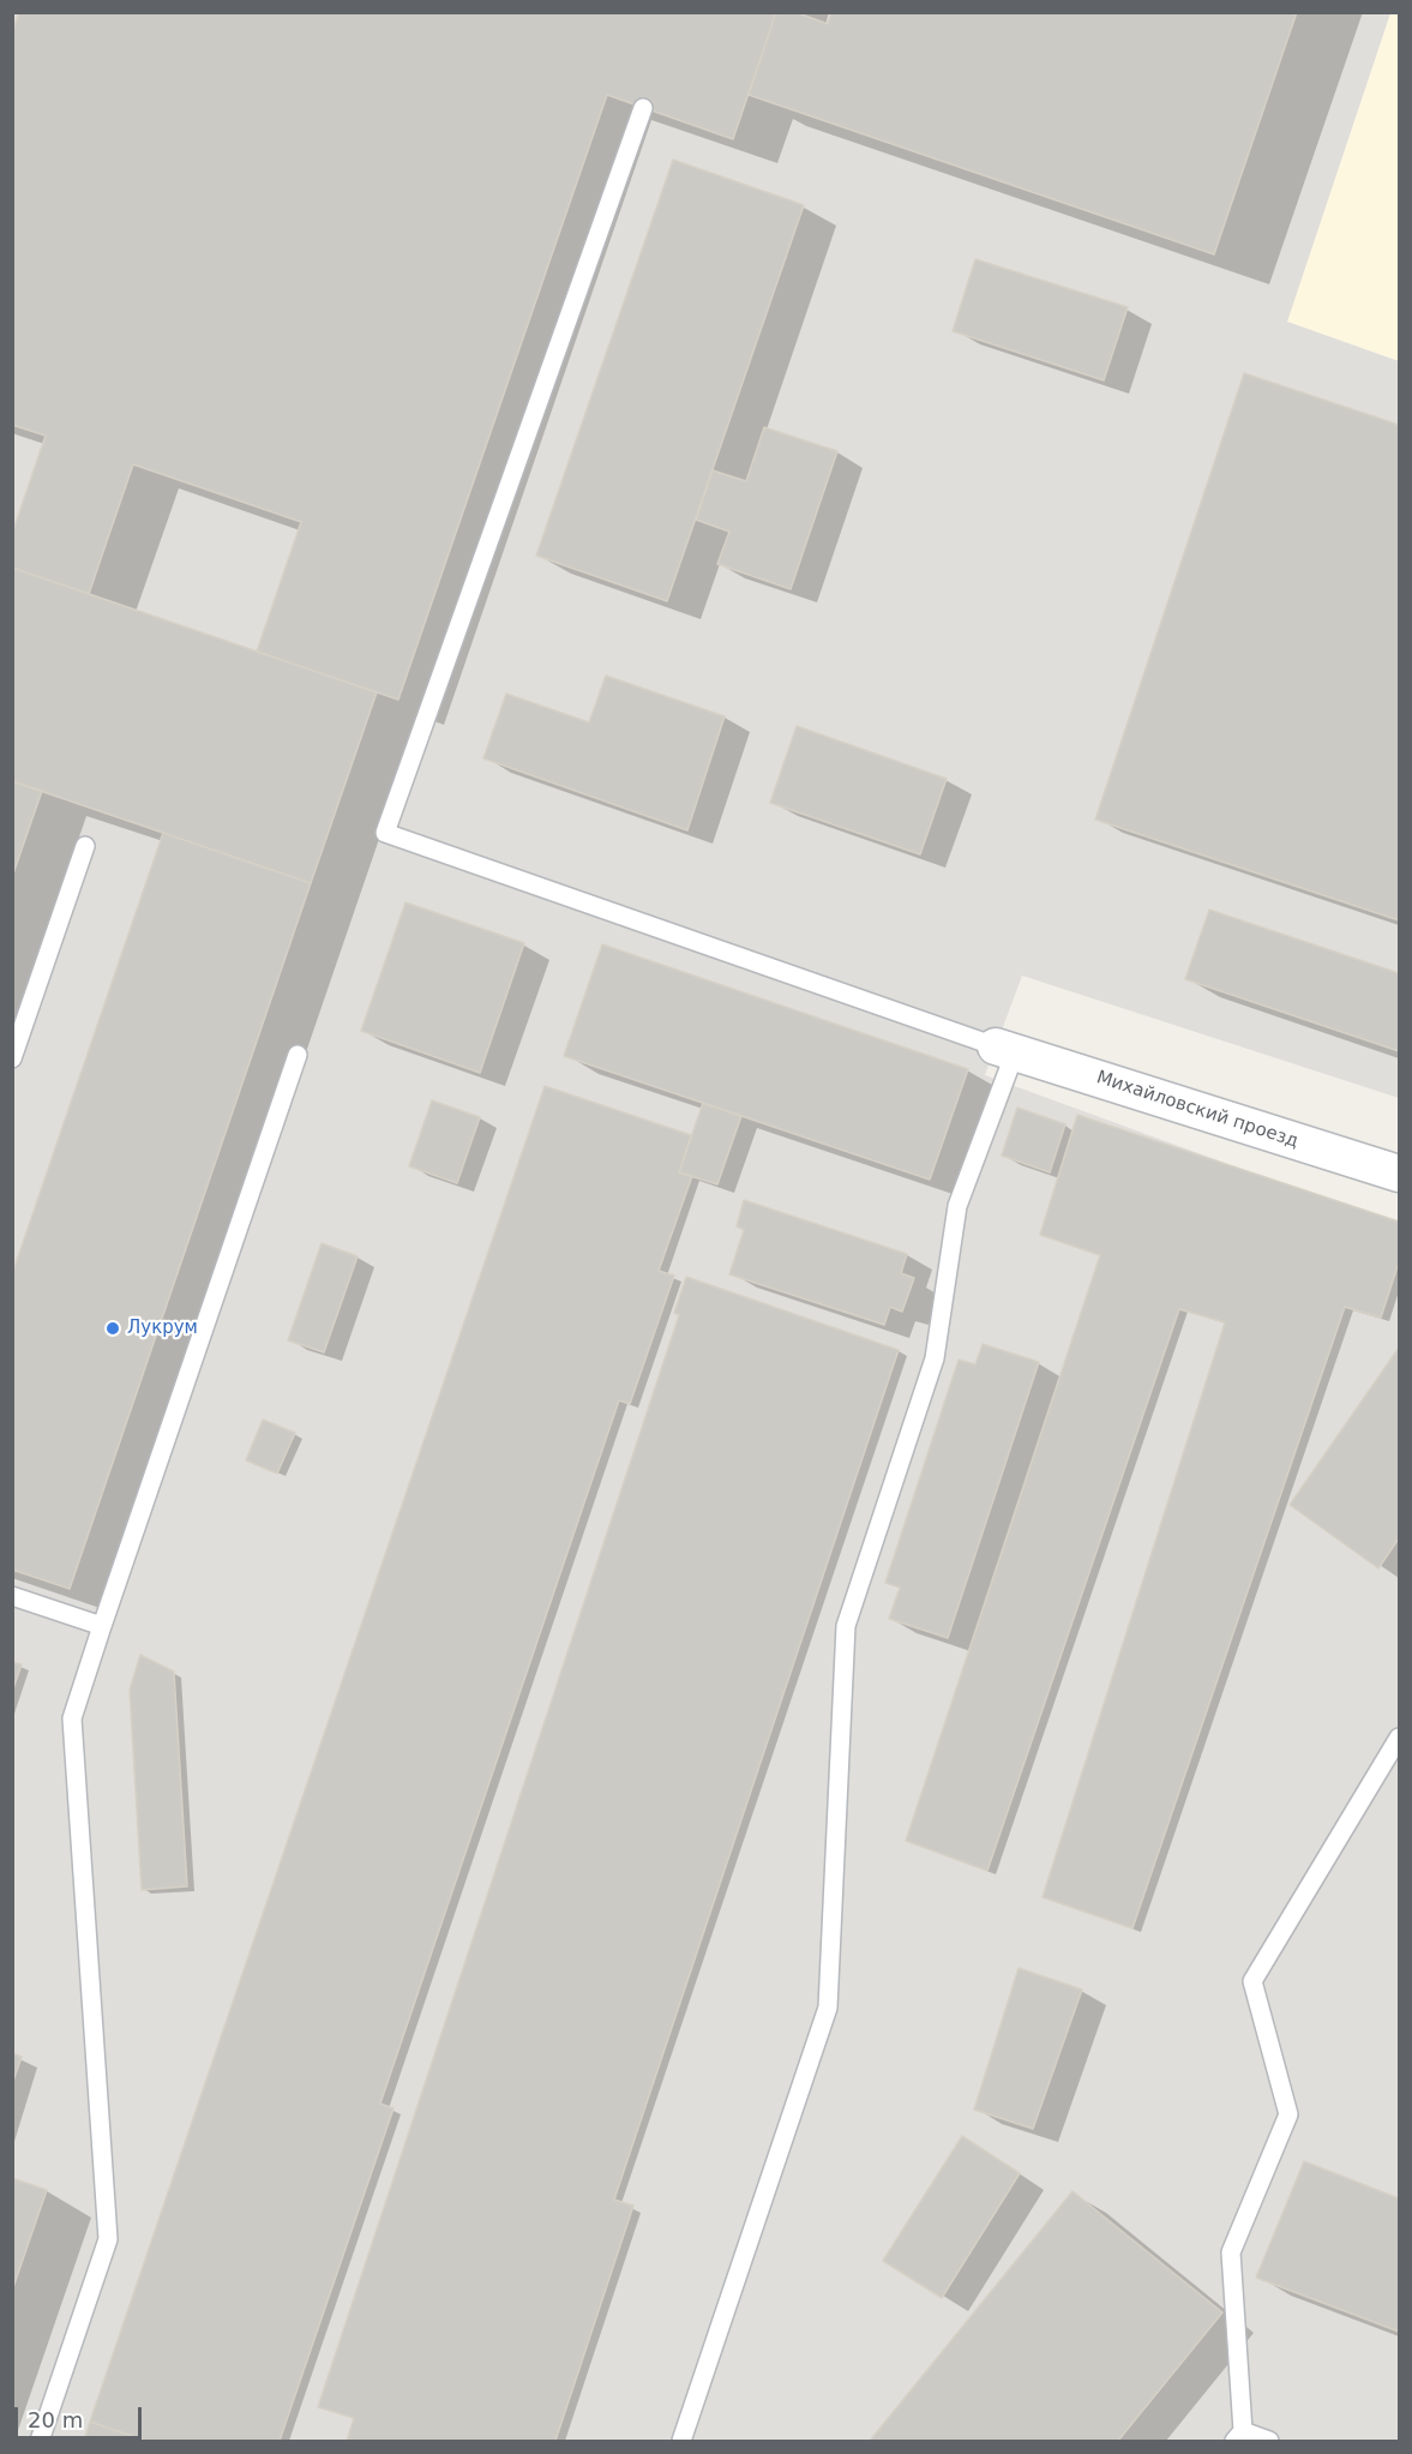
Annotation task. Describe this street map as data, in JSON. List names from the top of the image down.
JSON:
{
  "streets": {
    "street": ["Михайловский проезд"]
  },
  "places": ["Лукрум"],
  "scale_bar": "20 m"
}
